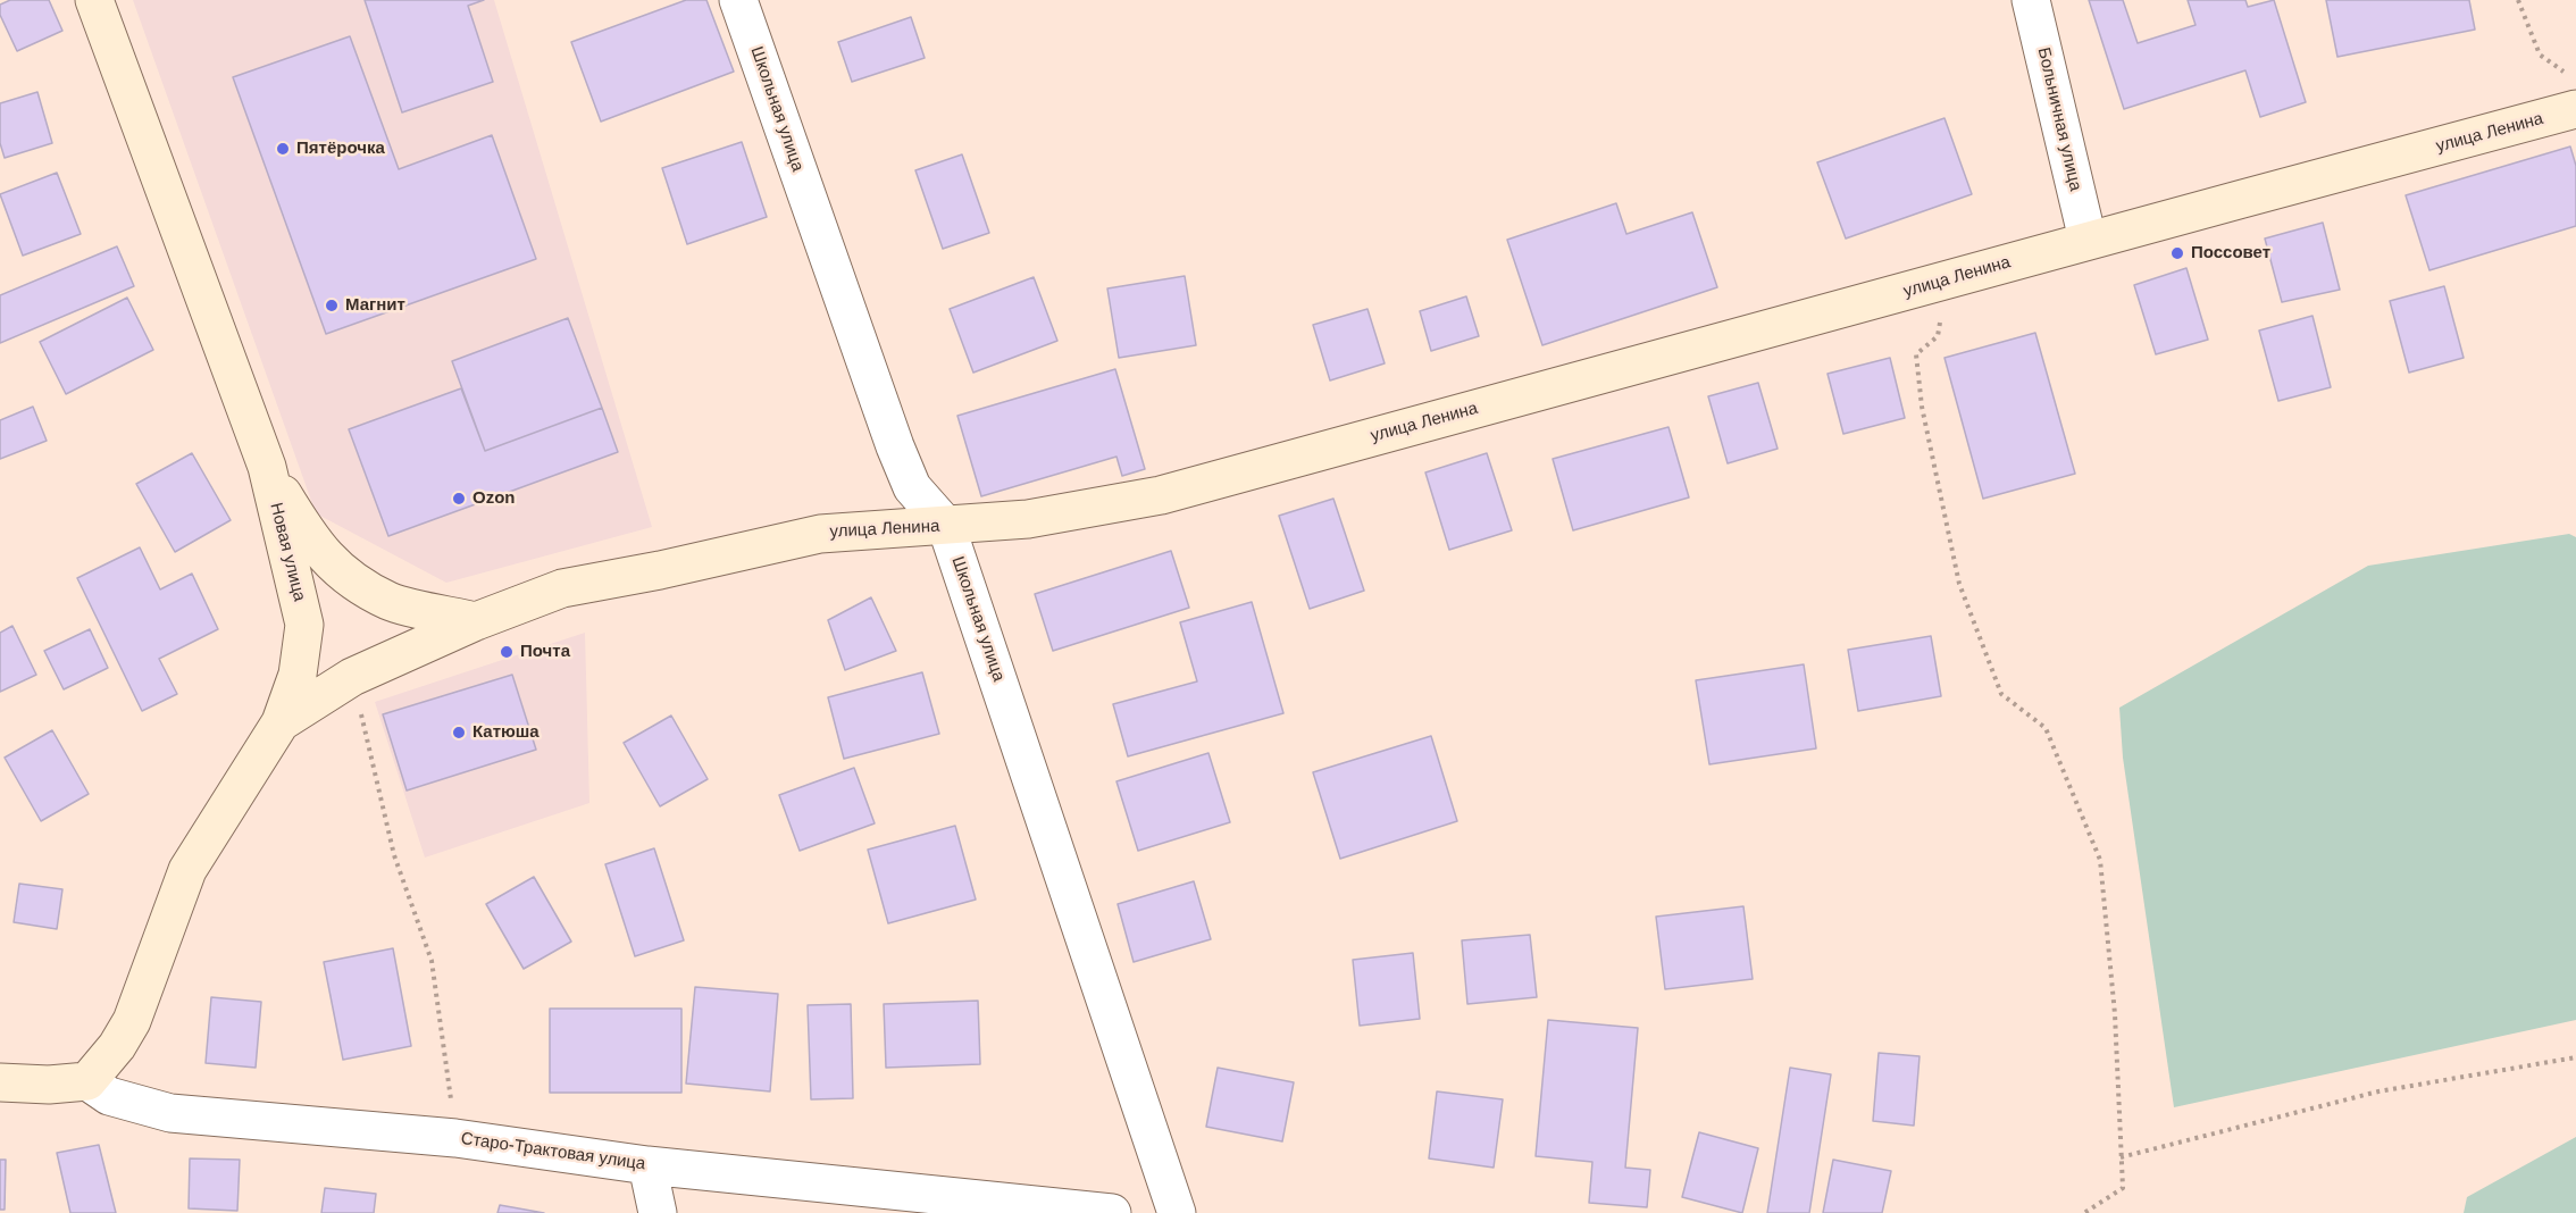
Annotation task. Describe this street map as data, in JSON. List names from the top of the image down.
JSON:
{
  "streets": {
    "street": [
      "Школьная улица",
      "Больничная улица",
      "улица Ленина",
      "Новая улица",
      "Старо-Трактовая улица"
    ]
  },
  "crossings": [
    ["Школьная улица", "улица Ленина"],
    ["Больничная улица", "улица Ленина"],
    ["улица Ленина", "Новая улица"],
    ["Новая улица", "Старо-Трактовая улица"]
  ],
  "places": [
    "Пятёрочка",
    "Поссовет",
    "Магнит",
    "Ozon",
    "Почта",
    "Катюша"
  ]
}
